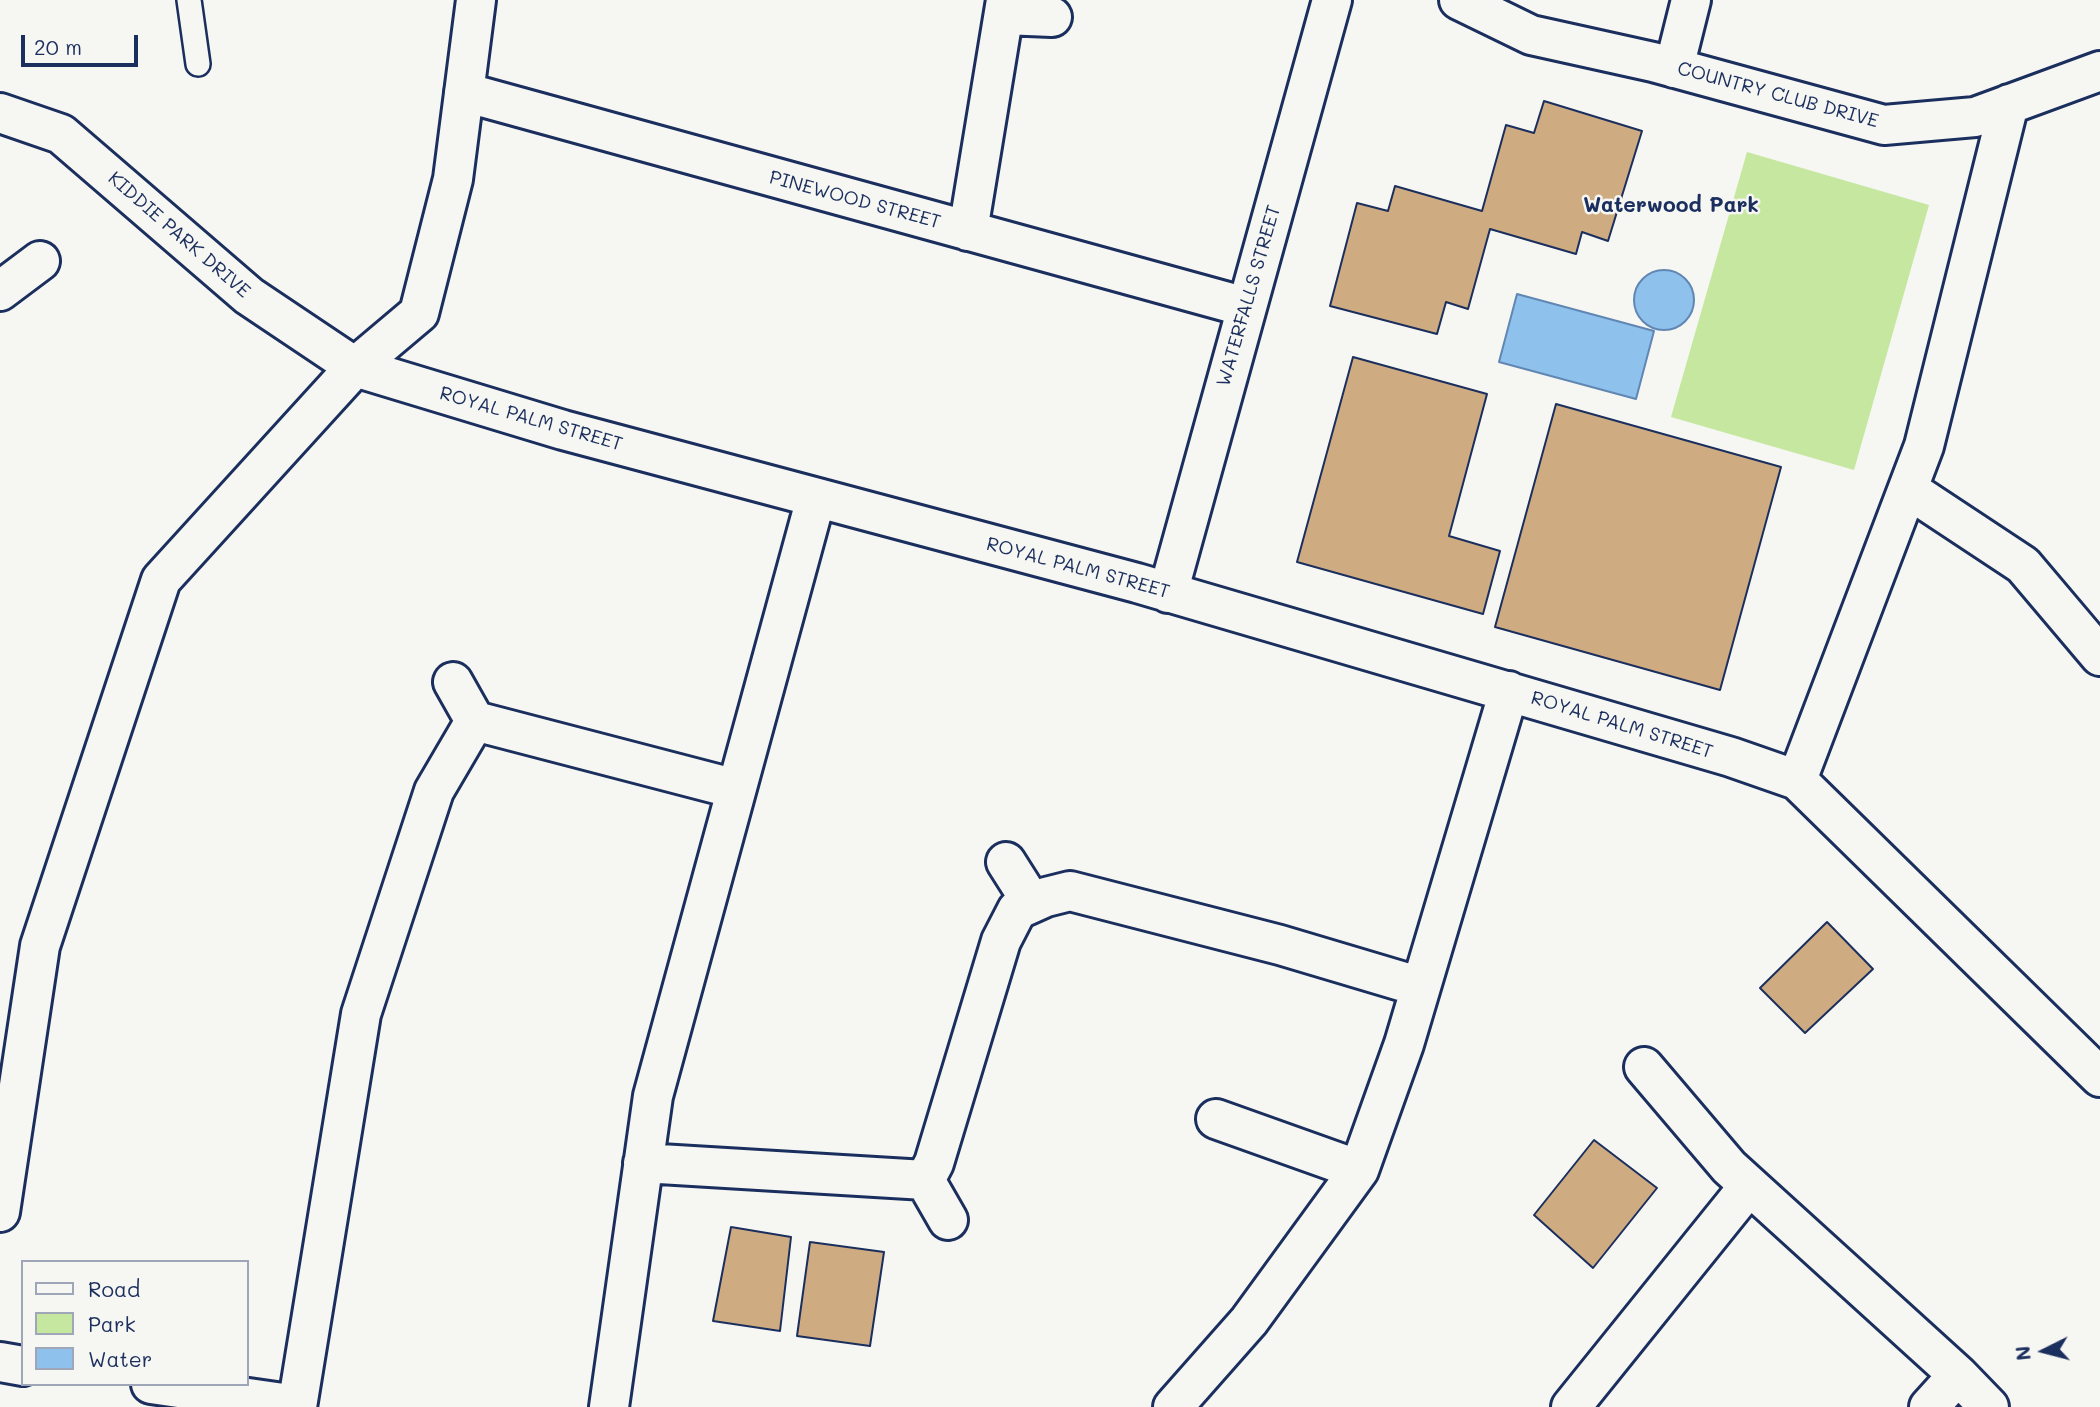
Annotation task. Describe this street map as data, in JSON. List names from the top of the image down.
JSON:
{
  "streets": {
    "street": [
      "COUNTRY CLUB DRIVE",
      "PINEWOOD STREET",
      "KIDDIE PARK DRIVE",
      "WATERFALLS STREET",
      "ROYAL PALM STREET"
    ]
  },
  "crossings": [
    ["PINEWOOD STREET", "WATERFALLS STREET"],
    ["KIDDIE PARK DRIVE", "ROYAL PALM STREET"],
    ["WATERFALLS STREET", "ROYAL PALM STREET"]
  ],
  "districts": ["Waterwood Park"],
  "legend": ["Road", "Park", "Water"],
  "scale_bar": "20 m",
  "north": "left"
}
